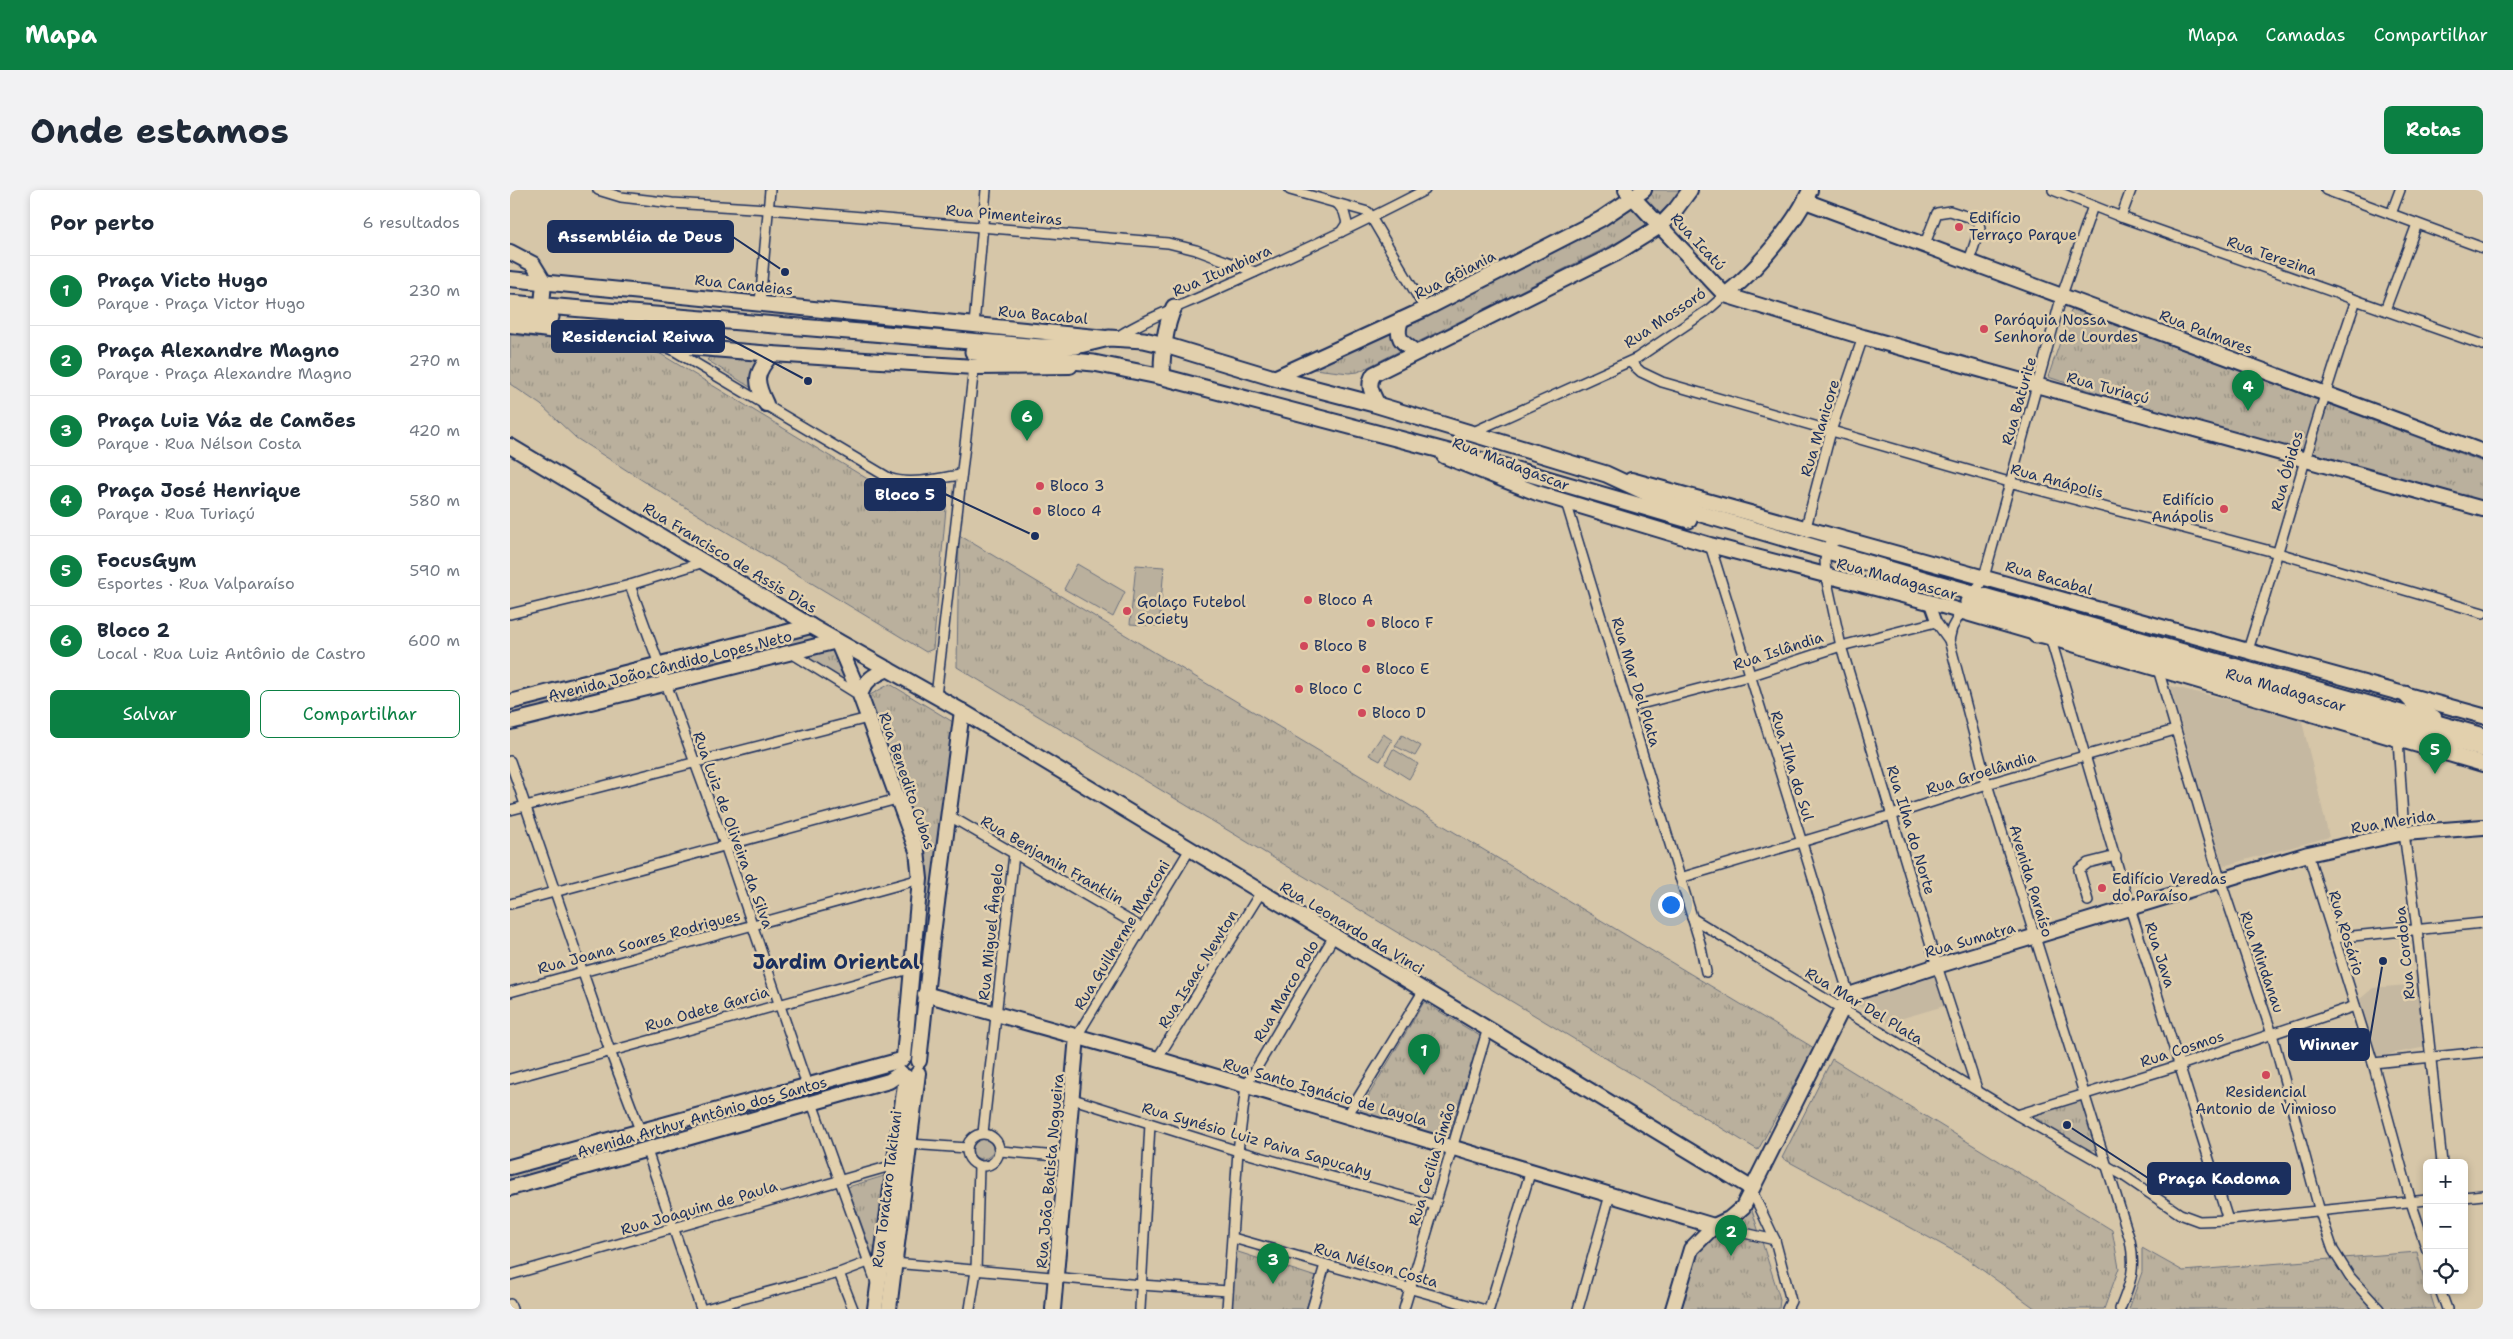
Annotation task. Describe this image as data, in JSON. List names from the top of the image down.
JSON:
{
  "streets": {
    "street": [
      "Rua Pimenteiras",
      "Rua Icatú",
      "Rua Terezina",
      "Rua Itumbiara",
      "Rua Gôiania",
      "Rua Candeias",
      "Rua Bacabal",
      "Rua Mossoró",
      "Rua Palmares",
      "Rua Turiaçú",
      "Rua Baturite",
      "Rua Manicore",
      "Rua Madagascar",
      "Rua Óbidos",
      "Rua Anápolis",
      "Rua Francisco de Assis Dias",
      "Rua Islândia",
      "Avenida João Cândido Lopes Neto",
      "Rua Mar Del Plata",
      "Rua Ilha do Sul",
      "Rua Groelândia",
      "Rua Benedito Cubas",
      "Rua Merida",
      "Rua Luiz de Oliveira da Silva",
      "Rua Ilha do Norte",
      "Rua Benjamin Franklin",
      "Avenida Paraíso",
      "Rua Leonardo da Vinci",
      "Rua Miguel Ângelo",
      "Rua Rosário",
      "Rua Guilherme Marconi",
      "Rua Sumatra",
      "Rua Joana Soares Rodrigues",
      "Rua Cordoba",
      "Rua Java",
      "Rua Mindanau",
      "Rua Isaac Newton",
      "Rua Marco Polo",
      "Rua Odete Garcia",
      "Rua Cosmos",
      "Rua Santo Ignácio de Layola",
      "Avenida Arthur Antônio dos Santos",
      "Rua Synésio Luiz Paiva Sapucahy",
      "Rua Cecília Simão",
      "Rua João Batista Nogueira",
      "Rua Torataro Takitani",
      "Rua Joaquim de Paula",
      "Rua Nélson Costa"
    ]
  },
  "crossings": [
    ["Rua Pimenteiras", "Rua Itumbiara"],
    ["Rua Icatú", "Rua Gôiania"],
    ["Rua Icatú", "Rua Mossoró"],
    ["Rua Icatú", "Rua Turiaçú"],
    ["Rua Terezina", "Rua Baturite"],
    ["Rua Terezina", "Rua Óbidos"],
    ["Rua Itumbiara", "Rua Bacabal"],
    ["Rua Candeias", "Rua Bacabal"],
    ["Rua Bacabal", "Rua Baturite"],
    ["Rua Bacabal", "Rua Manicore"],
    ["Rua Bacabal", "Rua Óbidos"],
    ["Rua Mossoró", "Rua Palmares"],
    ["Rua Mossoró", "Rua Turiaçú"],
    ["Rua Mossoró", "Rua Anápolis"],
    ["Rua Palmares", "Rua Baturite"],
    ["Rua Palmares", "Rua Óbidos"],
    ["Rua Turiaçú", "Rua Baturite"],
    ["Rua Turiaçú", "Rua Manicore"],
    ["Rua Turiaçú", "Rua Óbidos"],
    ["Rua Baturite", "Rua Madagascar"],
    ["Rua Baturite", "Rua Anápolis"],
    ["Rua Baturite", "Avenida Paraíso"],
    ["Rua Manicore", "Rua Anápolis"],
    ["Rua Madagascar", "Rua Mar Del Plata"],
    ["Rua Madagascar", "Rua Ilha do Sul"],
    ["Rua Madagascar", "Rua Ilha do Norte"],
    ["Rua Madagascar", "Avenida Paraíso"],
    ["Rua Madagascar", "Rua Java"],
    ["Rua Madagascar", "Rua Mindanau"],
    ["Rua Óbidos", "Rua Anápolis"],
    ["Rua Francisco de Assis Dias", "Avenida João Cândido Lopes Neto"],
    ["Rua Francisco de Assis Dias", "Rua Benedito Cubas"],
    ["Rua Francisco de Assis Dias", "Rua Leonardo da Vinci"],
    ["Rua Islândia", "Rua Mar Del Plata"],
    ["Rua Islândia", "Rua Ilha do Sul"],
    ["Rua Islândia", "Rua Ilha do Norte"],
    ["Rua Islândia", "Avenida Paraíso"],
    ["Avenida João Cândido Lopes Neto", "Rua Benedito Cubas"],
    ["Avenida João Cândido Lopes Neto", "Rua Luiz de Oliveira da Silva"],
    ["Rua Mar Del Plata", "Rua Groelândia"],
    ["Rua Mar Del Plata", "Rua Ilha do Norte"],
    ["Rua Mar Del Plata", "Avenida Paraíso"],
    ["Rua Mar Del Plata", "Rua Rosário"],
    ["Rua Mar Del Plata", "Rua Java"],
    ["Rua Mar Del Plata", "Rua Mindanau"],
    ["Rua Mar Del Plata", "Rua Cosmos"],
    ["Rua Ilha do Sul", "Rua Groelândia"],
    ["Rua Ilha do Sul", "Rua Sumatra"],
    ["Rua Groelândia", "Rua Ilha do Norte"],
    ["Rua Groelândia", "Avenida Paraíso"],
    ["Rua Groelândia", "Rua Java"],
    ["Rua Groelândia", "Rua Mindanau"],
    ["Rua Benedito Cubas", "Rua Joana Soares Rodrigues"],
    ["Rua Benedito Cubas", "Rua Odete Garcia"],
    ["Rua Benedito Cubas", "Avenida Arthur Antônio dos Santos"],
    ["Rua Benedito Cubas", "Rua Torataro Takitani"],
    ["Rua Benedito Cubas", "Rua Joaquim de Paula"],
    ["Rua Merida", "Rua Rosário"],
    ["Rua Merida", "Rua Sumatra"],
    ["Rua Merida", "Rua Cordoba"],
    ["Rua Luiz de Oliveira da Silva", "Rua Joana Soares Rodrigues"],
    ["Rua Luiz de Oliveira da Silva", "Rua Odete Garcia"],
    ["Rua Luiz de Oliveira da Silva", "Avenida Arthur Antônio dos Santos"],
    ["Rua Ilha do Norte", "Rua Sumatra"],
    ["Rua Benjamin Franklin", "Rua Miguel Ângelo"],
    ["Rua Benjamin Franklin", "Rua Guilherme Marconi"],
    ["Rua Benjamin Franklin", "Rua Torataro Takitani"],
    ["Avenida Paraíso", "Rua Sumatra"],
    ["Avenida Paraíso", "Rua Cosmos"],
    ["Rua Leonardo da Vinci", "Rua Guilherme Marconi"],
    ["Rua Leonardo da Vinci", "Rua Isaac Newton"],
    ["Rua Leonardo da Vinci", "Rua Marco Polo"],
    ["Rua Leonardo da Vinci", "Rua Cecília Simão"],
    ["Rua Leonardo da Vinci", "Rua Torataro Takitani"],
    ["Rua Miguel Ângelo", "Rua Santo Ignácio de Layola"],
    ["Rua Rosário", "Rua Sumatra"],
    ["Rua Rosário", "Rua Cosmos"],
    ["Rua Guilherme Marconi", "Rua Santo Ignácio de Layola"],
    ["Rua Guilherme Marconi", "Rua João Batista Nogueira"],
    ["Rua Sumatra", "Rua Java"],
    ["Rua Sumatra", "Rua Mindanau"],
    ["Rua Java", "Rua Cosmos"],
    ["Rua Mindanau", "Rua Cosmos"],
    ["Rua Isaac Newton", "Rua Santo Ignácio de Layola"],
    ["Rua Marco Polo", "Rua Santo Ignácio de Layola"],
    ["Rua Santo Ignácio de Layola", "Rua Cecília Simão"],
    ["Rua Santo Ignácio de Layola", "Rua João Batista Nogueira"],
    ["Rua Santo Ignácio de Layola", "Rua Torataro Takitani"],
    ["Avenida Arthur Antônio dos Santos", "Rua Torataro Takitani"],
    ["Rua Synésio Luiz Paiva Sapucahy", "Rua Cecília Simão"],
    ["Rua Synésio Luiz Paiva Sapucahy", "Rua João Batista Nogueira"],
    ["Rua Cecília Simão", "Rua Nélson Costa"]
  ],
  "districts": ["Jardim Oriental"],
  "places": [
    "Edifício Terraço Parque",
    "Assembléia de Deus",
    "Paróquia Nossa Senhora de Lourdes",
    "Residencial Reiwa",
    "Bloco 3",
    "Edifício Anápolis",
    "Bloco 4",
    "Bloco 5",
    "Bloco A",
    "Golaço Futebol Society",
    "Bloco F",
    "Bloco B",
    "Bloco E",
    "Bloco C",
    "Bloco D",
    "Edifício Veredas do Paraíso",
    "Winner",
    "Residencial Antonio de Vimioso",
    "Praça Kadoma"
  ],
  "page": {
    "header": "Mapa",
    "nav": ["Mapa", "Camadas", "Compartilhar"],
    "buttons": [
      "Rotas",
      ["Salvar", "Compartilhar"]
    ],
    "title": "Onde estamos",
    "heading": ["Por perto", "6 resultados"],
    "list": [
      {
        "mark": "1",
        "name": "Praça Victo Hugo",
        "note": "Parque · Praça Victor Hugo",
        "value": "230 m"
      },
      {
        "mark": "2",
        "name": "Praça Alexandre Magno",
        "note": "Parque · Praça Alexandre Magno",
        "value": "270 m"
      },
      {
        "mark": "3",
        "name": "Praça Luiz Váz de Camões",
        "note": "Parque · Rua Nélson Costa",
        "value": "420 m"
      },
      {
        "mark": "4",
        "name": "Praça José Henrique",
        "note": "Parque · Rua Turiaçú",
        "value": "580 m"
      },
      {
        "mark": "5",
        "name": "FocusGym",
        "note": "Esportes · Rua Valparaíso",
        "value": "590 m"
      },
      {
        "mark": "6",
        "name": "Bloco 2",
        "note": "Local · Rua Luiz Antônio de Castro",
        "value": "600 m"
      }
    ],
    "pins": [
      "4",
      "6",
      "5",
      "1",
      "2",
      "3"
    ],
    "map_buttons": ["+", "−"]
  }
}
